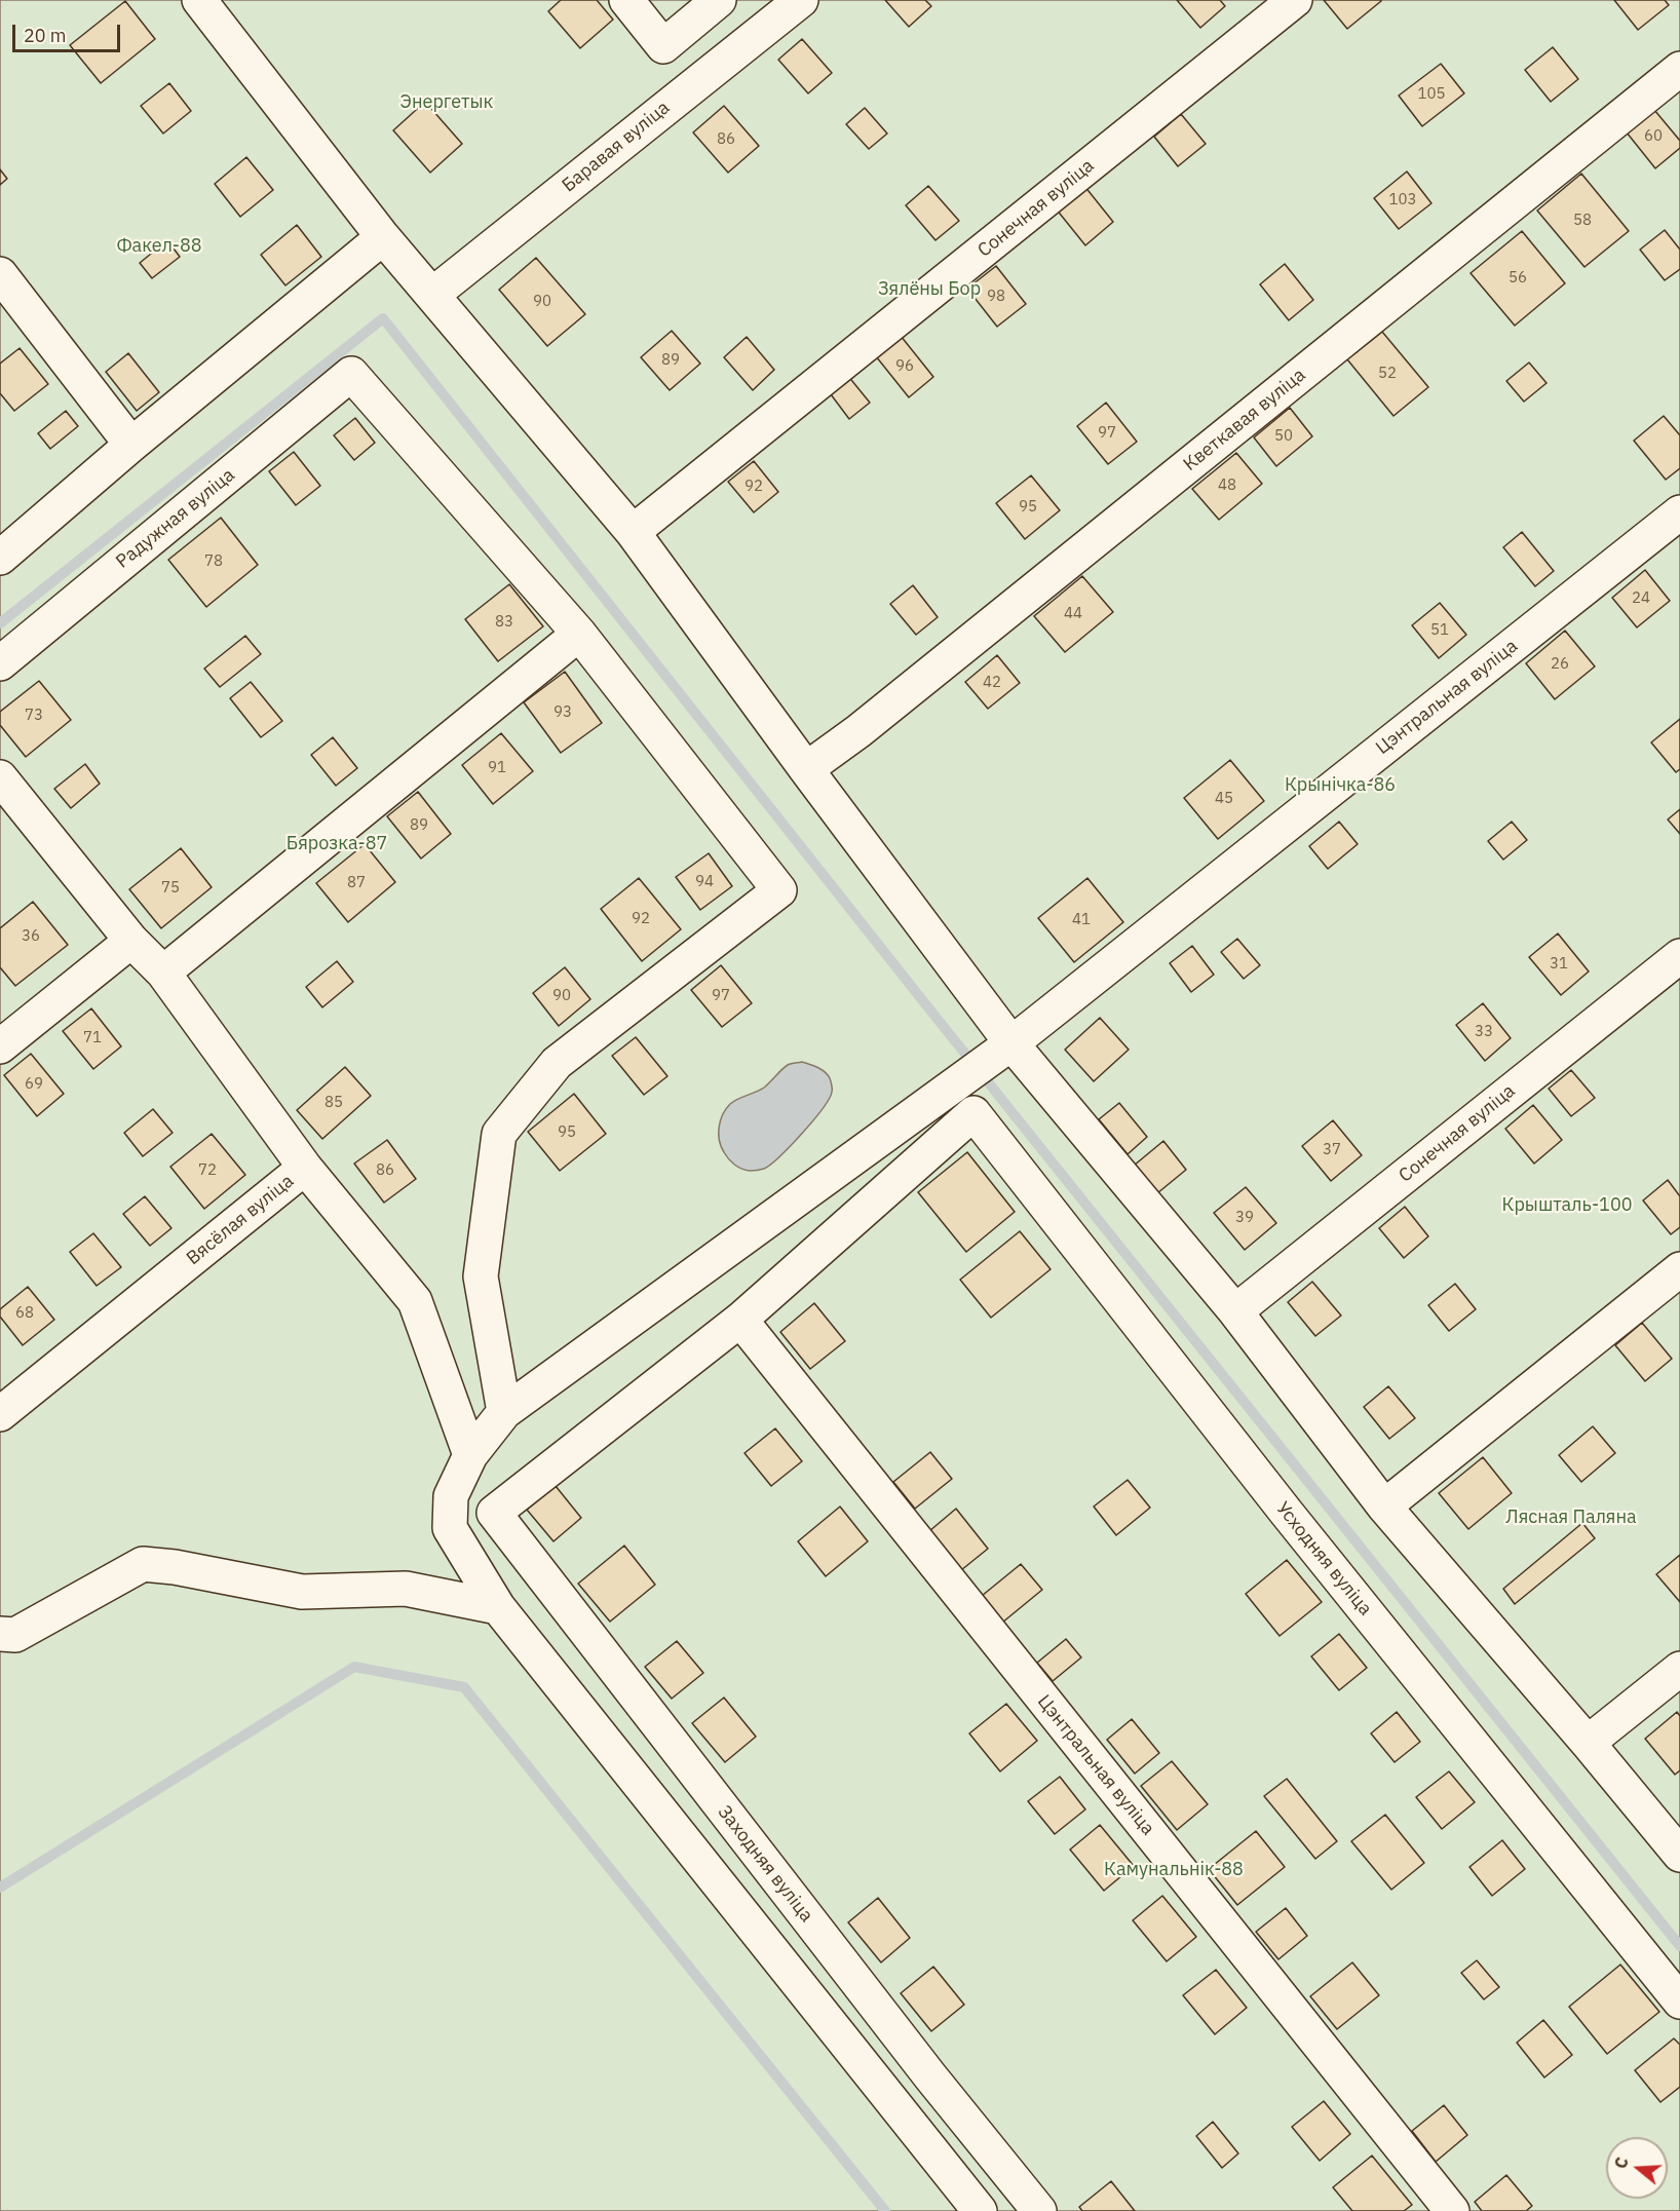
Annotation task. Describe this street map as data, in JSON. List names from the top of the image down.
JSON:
{
  "streets": {
    "street": [
      "Баравая вуліца",
      "Сонечная вуліца",
      "Кветкавая вуліца",
      "Радужная вуліца",
      "Цэнтральная вуліца",
      "Вясёлая вуліца",
      "Усходняя вуліца",
      "Заходняя вуліца"
    ]
  },
  "crossings": [
    ["Цэнтральная вуліца", "Вясёлая вуліца"],
    ["Цэнтральная вуліца", "Усходняя вуліца"],
    ["Цэнтральная вуліца", "Заходняя вуліца"],
    ["Усходняя вуліца", "Заходняя вуліца"]
  ],
  "parks": [
    "Энергетык",
    "Факел-88",
    "Зялёны Бор",
    "Крынічка-86",
    "Бярозка-87",
    "Крышталь-100",
    "Лясная Паляна",
    "Камунальнік-88"
  ],
  "house_numbers": [
    "105",
    "60",
    "86",
    "103",
    "58",
    "56",
    "98",
    "90",
    "89",
    "96",
    "52",
    "97",
    "50",
    "48",
    "92",
    "95",
    "78",
    "24",
    "44",
    "83",
    "51",
    "26",
    "42",
    "93",
    "73",
    "91",
    "45",
    "89",
    "94",
    "87",
    "75",
    "92",
    "41",
    "36",
    "31",
    "90",
    "97",
    "33",
    "71",
    "69",
    "85",
    "95",
    "37",
    "72",
    "86",
    "39",
    "68"
  ],
  "scale_bar": "20 m",
  "north": "left"
}
